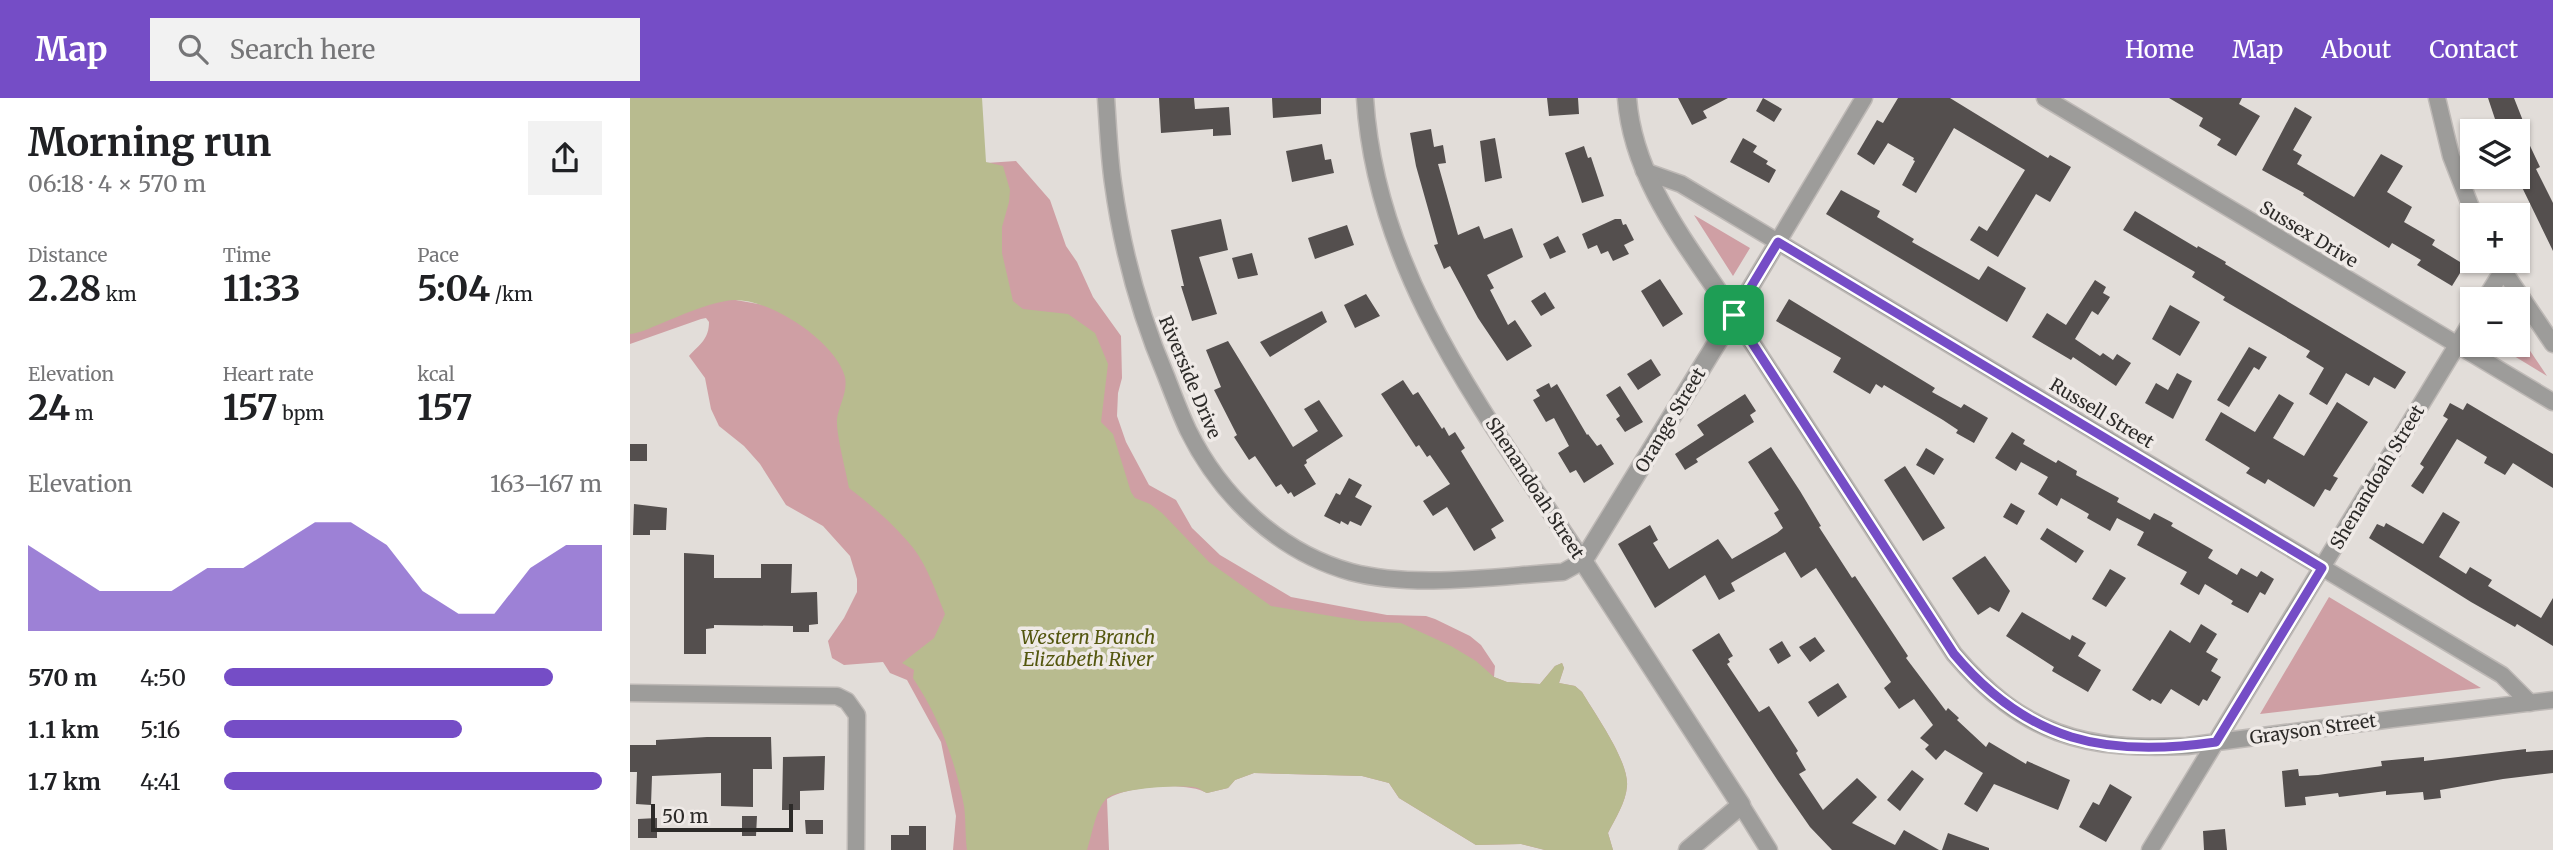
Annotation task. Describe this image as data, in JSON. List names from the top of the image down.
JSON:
{
  "streets": {
    "street": [
      "Sussex Drive",
      "Riverside Drive",
      "Russell Street",
      "Orange Street",
      "Shenandoah Street",
      "Grayson Street"
    ]
  },
  "crossings": [
    ["Sussex Drive", "Shenandoah Street"],
    ["Riverside Drive", "Orange Street"],
    ["Riverside Drive", "Shenandoah Street"],
    ["Russell Street", "Orange Street"],
    ["Russell Street", "Shenandoah Street"],
    ["Russell Street", "Grayson Street"],
    ["Orange Street", "Shenandoah Street"],
    ["Orange Street", "Grayson Street"],
    ["Shenandoah Street", "Grayson Street"]
  ],
  "water": ["Western Branch Elizabeth River"],
  "scale_bar": "50 m",
  "page": {
    "header": "Map",
    "search": "Search here",
    "nav": [
      "Home",
      "Map",
      "About",
      "Contact"
    ],
    "heading": ["Morning run", "06:18 · 4 × 570 m"],
    "map_buttons": ["+", "−"],
    "stats": [
      ["Distance", "2.28 km"],
      ["Time", "11:33"],
      ["Pace", "5:04 /km"],
      ["Elevation", "24 m"],
      ["Heart rate", "157 bpm"],
      ["kcal", "157"]
    ],
    "chart": ["Elevation", "163–167 m"],
    "list": [
      {
        "name": "570 m",
        "note": "4:50"
      },
      {
        "name": "1.1 km",
        "note": "5:16"
      },
      {
        "name": "1.7 km",
        "note": "4:41"
      }
    ],
    "scale": "50 m"
  }
}
